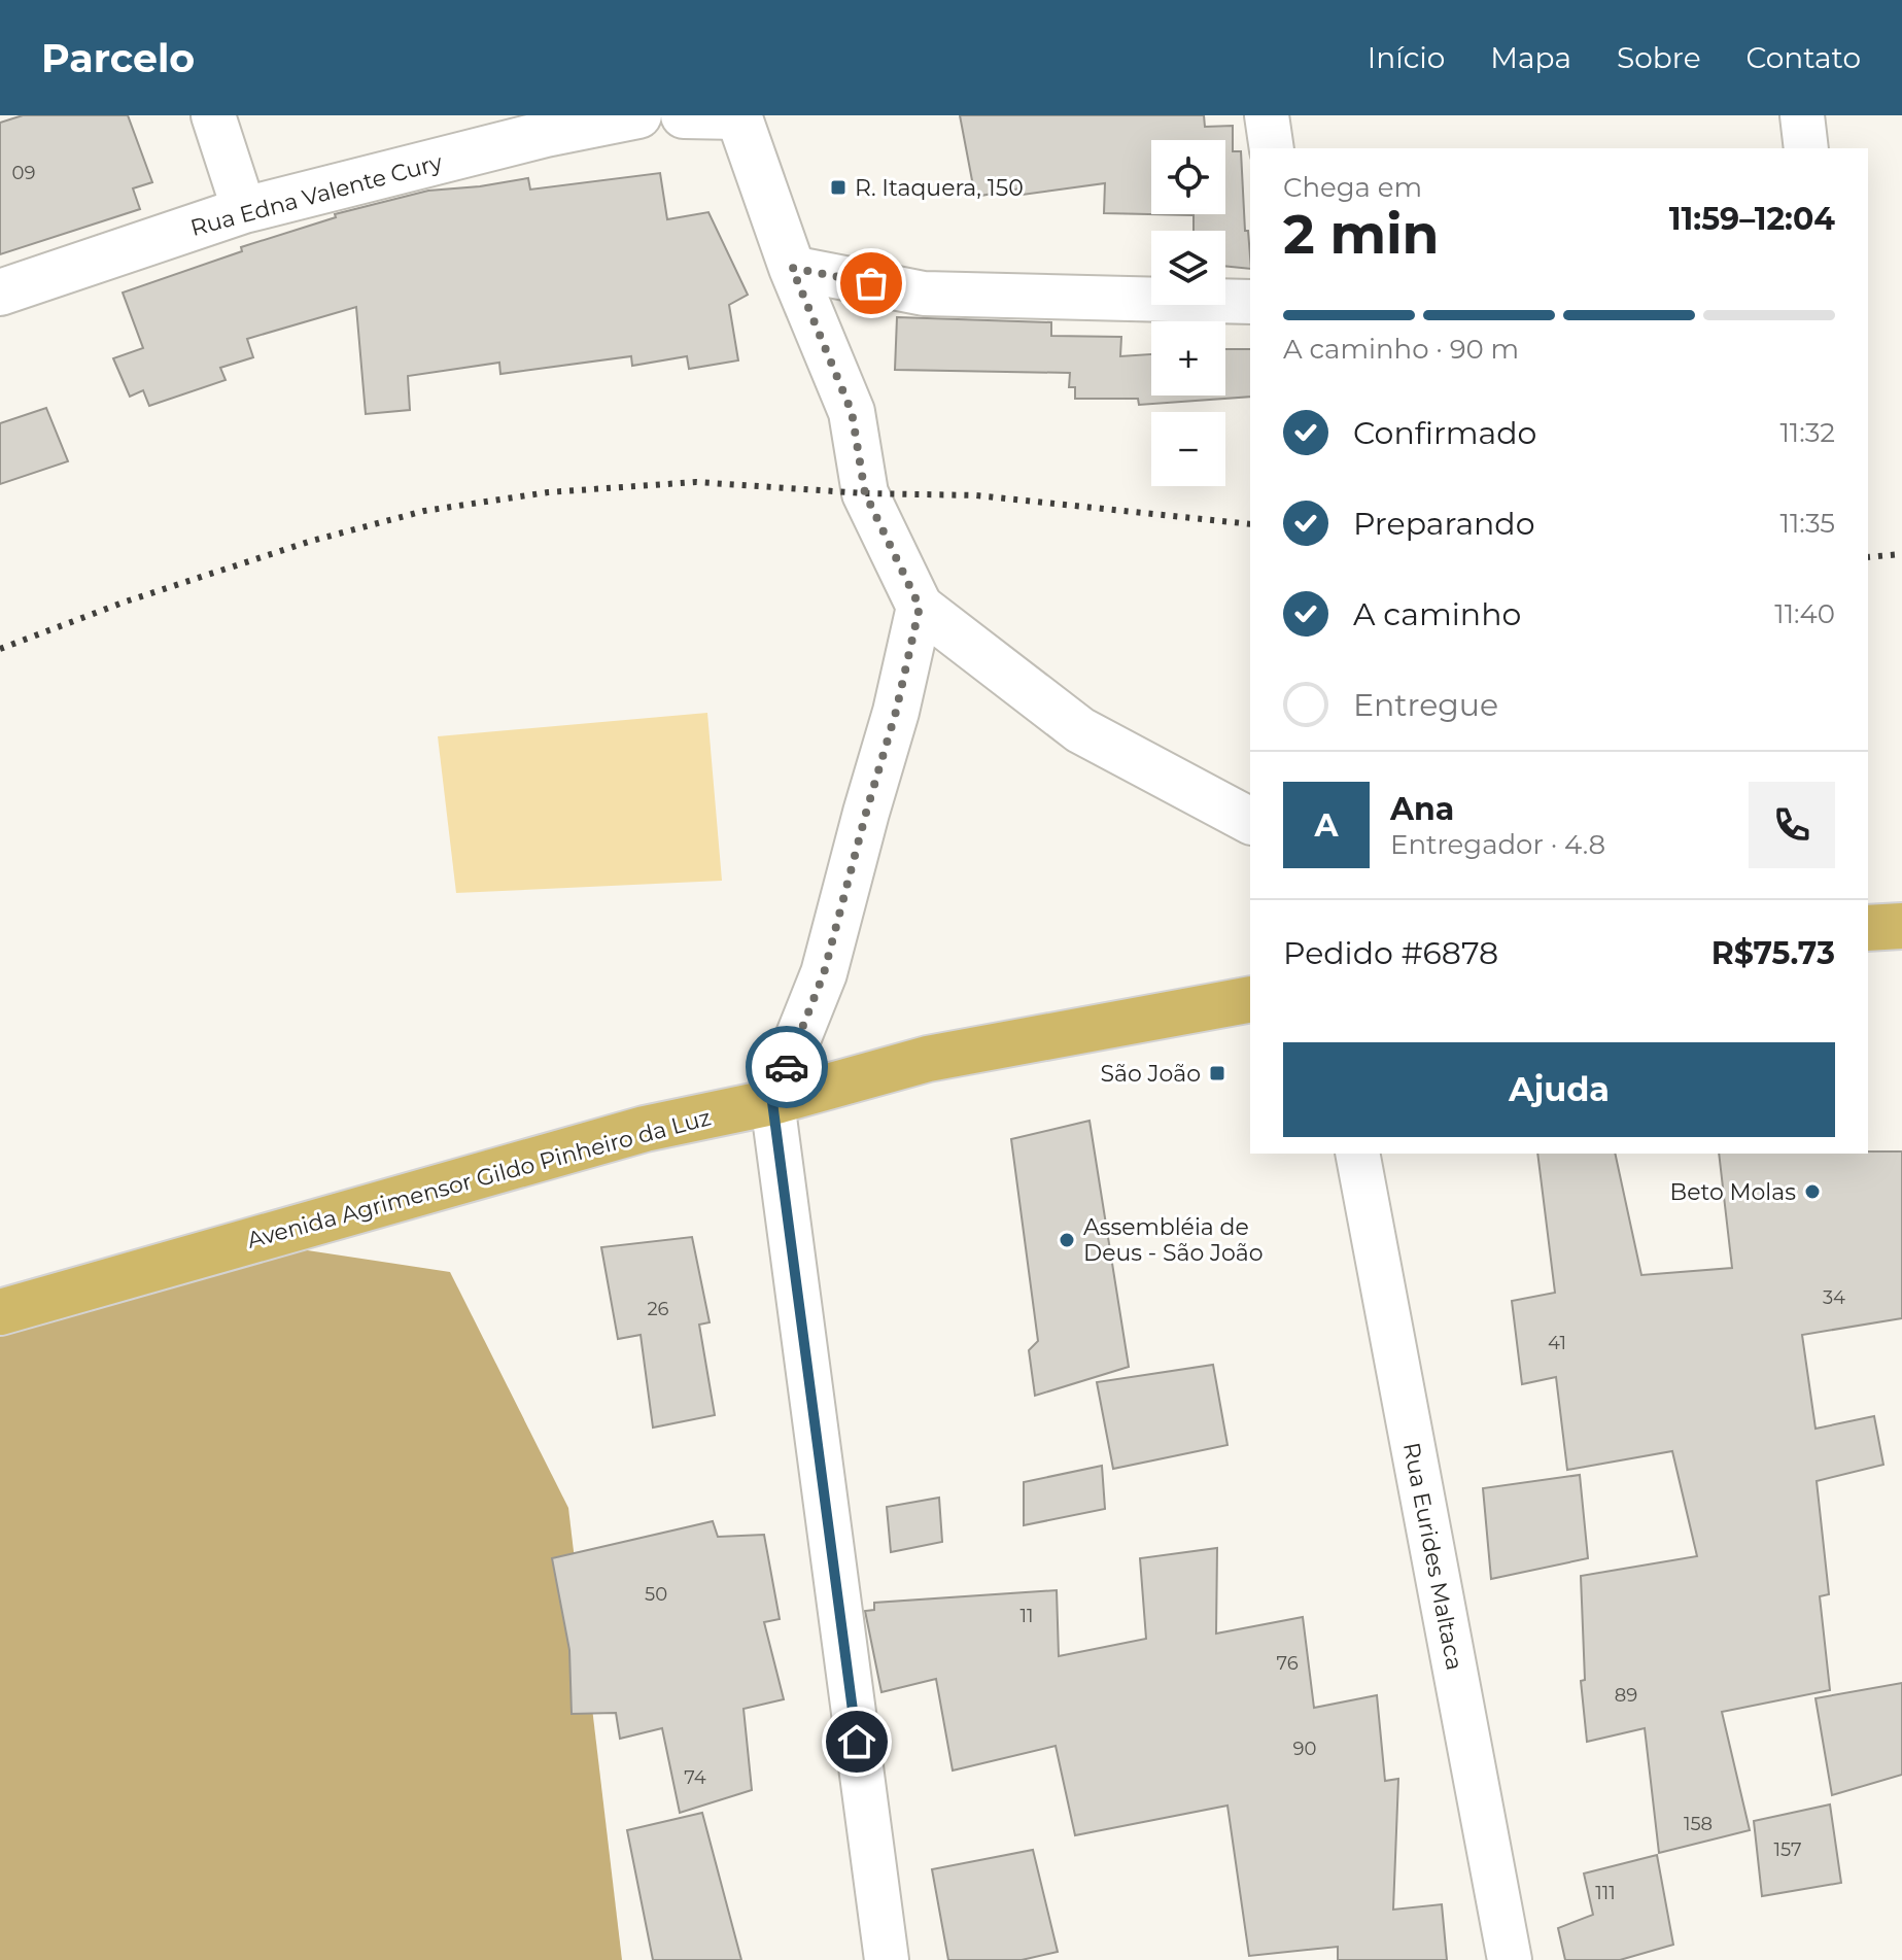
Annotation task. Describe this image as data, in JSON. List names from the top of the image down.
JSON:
{
  "streets": {
    "main road": ["Rua Edna Valente Cury", "Avenida Agrimensor Gildo Pinheiro da Luz"],
    "street": ["Rua Eurides Maltaca"]
  },
  "places": {
    "transit": ["R. Itaquera, 150", "São João"],
    "other": ["Beto Molas", "Assembléia de Deus - São João"]
  },
  "house_numbers": [
    "09",
    "34",
    "26",
    "41",
    "50",
    "11",
    "76",
    "89",
    "90",
    "74",
    "158",
    "157",
    "111"
  ],
  "page": {
    "header": "Parcelo",
    "nav": [
      "Início",
      "Mapa",
      "Sobre",
      "Contato"
    ],
    "map_buttons": ["+", "−"],
    "heading": ["2 min", "Chega em", "11:59–12:04"],
    "panel": [
      "Ana",
      "Entregador · 4.8",
      "Pedido #6878",
      "R$75.73"
    ],
    "bar": "A caminho · 90 m",
    "list": [
      ["Confirmado", "11:32"],
      ["Preparando", "11:35"],
      ["A caminho", "11:40"],
      "Entregue"
    ],
    "round": "A",
    "buttons": "Ajuda"
  }
}
